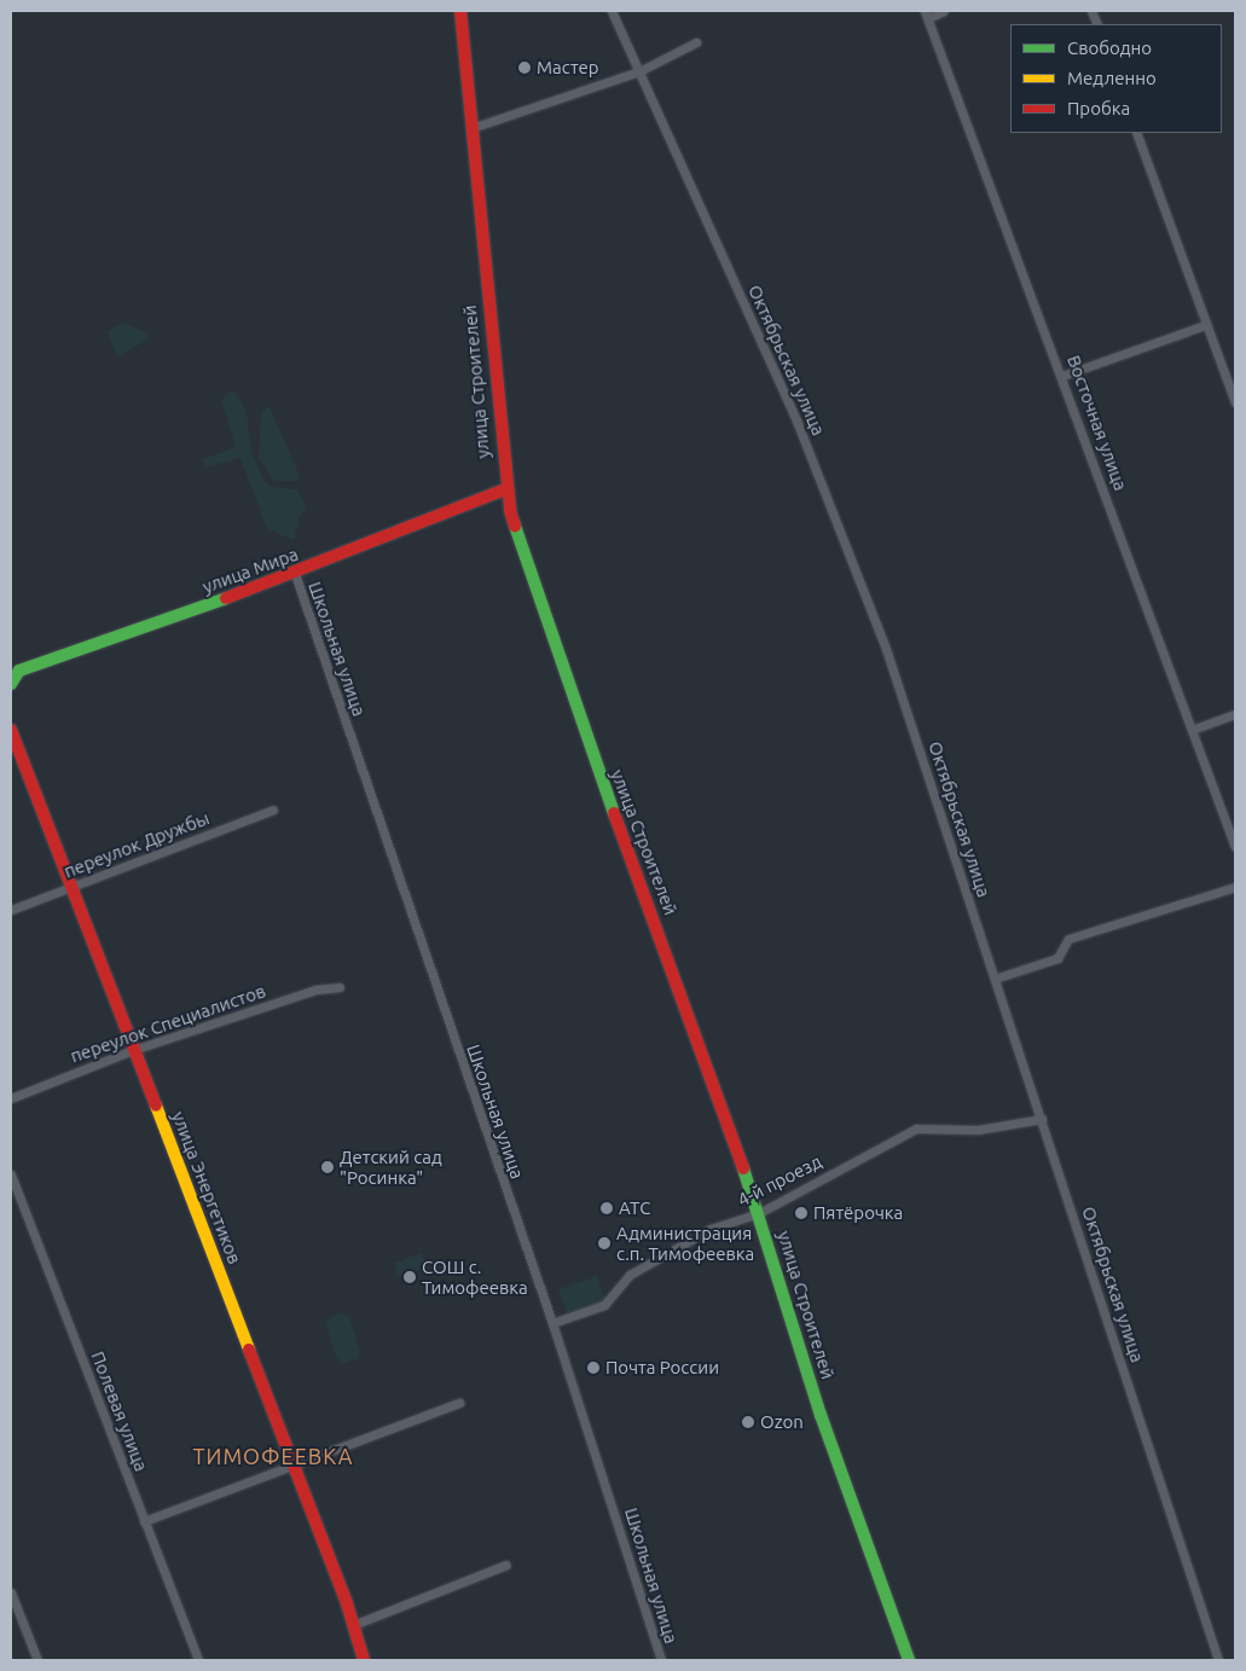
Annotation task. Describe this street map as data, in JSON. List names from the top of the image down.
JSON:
{
  "streets": {
    "main road": ["улица Строителей", "улица Мира", "улица Энергетиков"],
    "street": [
      "Октябрьская улица",
      "Восточная улица",
      "Школьная улица",
      "переулок Дружбы",
      "переулок Специалистов",
      "4-й проезд",
      "Полевая улица"
    ]
  },
  "crossings": [
    ["Октябрьская улица", "4-й проезд"],
    ["улица Строителей", "улица Мира"],
    ["улица Строителей", "4-й проезд"],
    ["улица Мира", "Школьная улица"],
    ["Школьная улица", "4-й проезд"],
    ["переулок Дружбы", "улица Энергетиков"],
    ["переулок Специалистов", "улица Энергетиков"]
  ],
  "districts": ["ТИМОФЕЕВКА"],
  "places": [
    "Мастер",
    "Детский сад \"Росинка\"",
    "АТС",
    "Пятёрочка",
    "Администрация с.п. Тимофеевка",
    "СОШ с. Тимофеевка",
    "Почта России",
    "Ozon"
  ],
  "legend": ["Свободно", "Медленно", "Пробка"]
}
